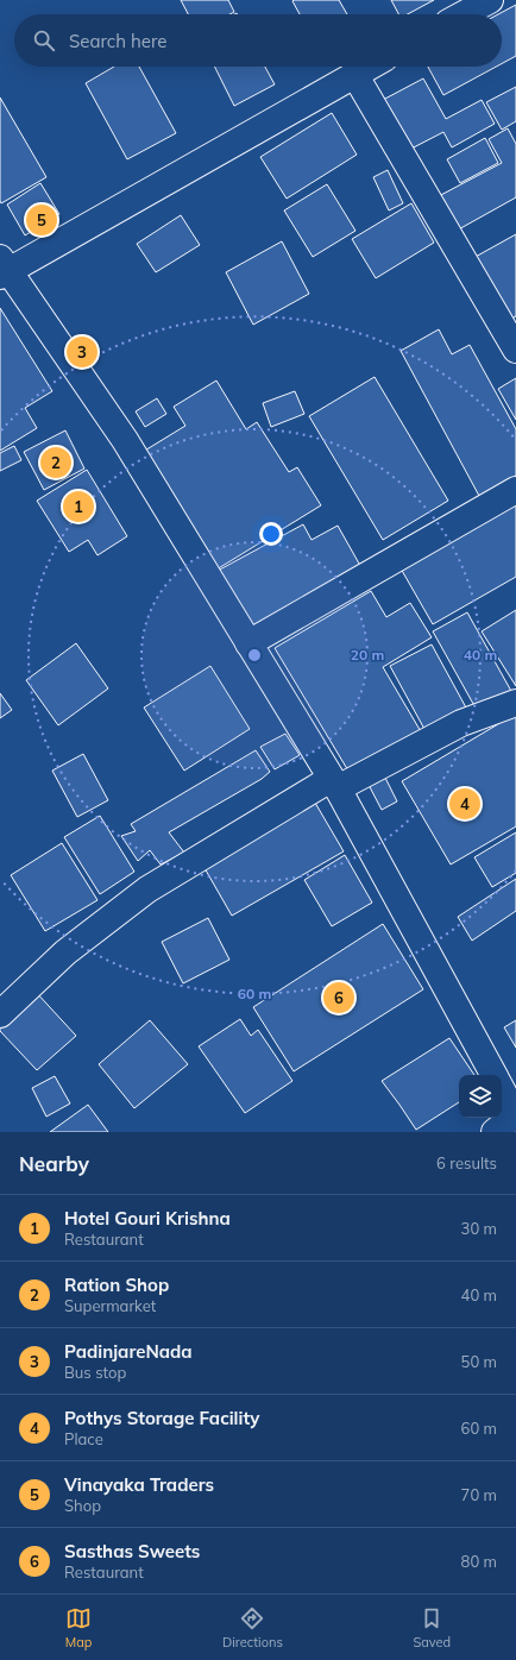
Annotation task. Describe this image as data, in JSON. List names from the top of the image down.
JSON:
{
  "page": {
    "search": "Search here",
    "pins": [
      "5",
      "3",
      "2",
      "1",
      "4",
      "6"
    ],
    "heading": ["Nearby", "6 results"],
    "list": [
      {
        "mark": "1",
        "name": "Hotel Gouri Krishna",
        "note": "Restaurant",
        "value": "30 m"
      },
      {
        "mark": "2",
        "name": "Ration Shop",
        "note": "Supermarket",
        "value": "40 m"
      },
      {
        "mark": "3",
        "name": "PadinjareNada",
        "note": "Bus stop",
        "value": "50 m"
      },
      {
        "mark": "4",
        "name": "Pothys Storage Facility",
        "note": "Place",
        "value": "60 m"
      },
      {
        "mark": "5",
        "name": "Vinayaka Traders",
        "note": "Shop",
        "value": "70 m"
      },
      {
        "mark": "6",
        "name": "Sasthas Sweets",
        "note": "Restaurant",
        "value": "80 m"
      }
    ],
    "nav": ["Map", "Directions", "Saved"]
  },
  "rings": ["20 m", "40 m", "60 m"]
}
